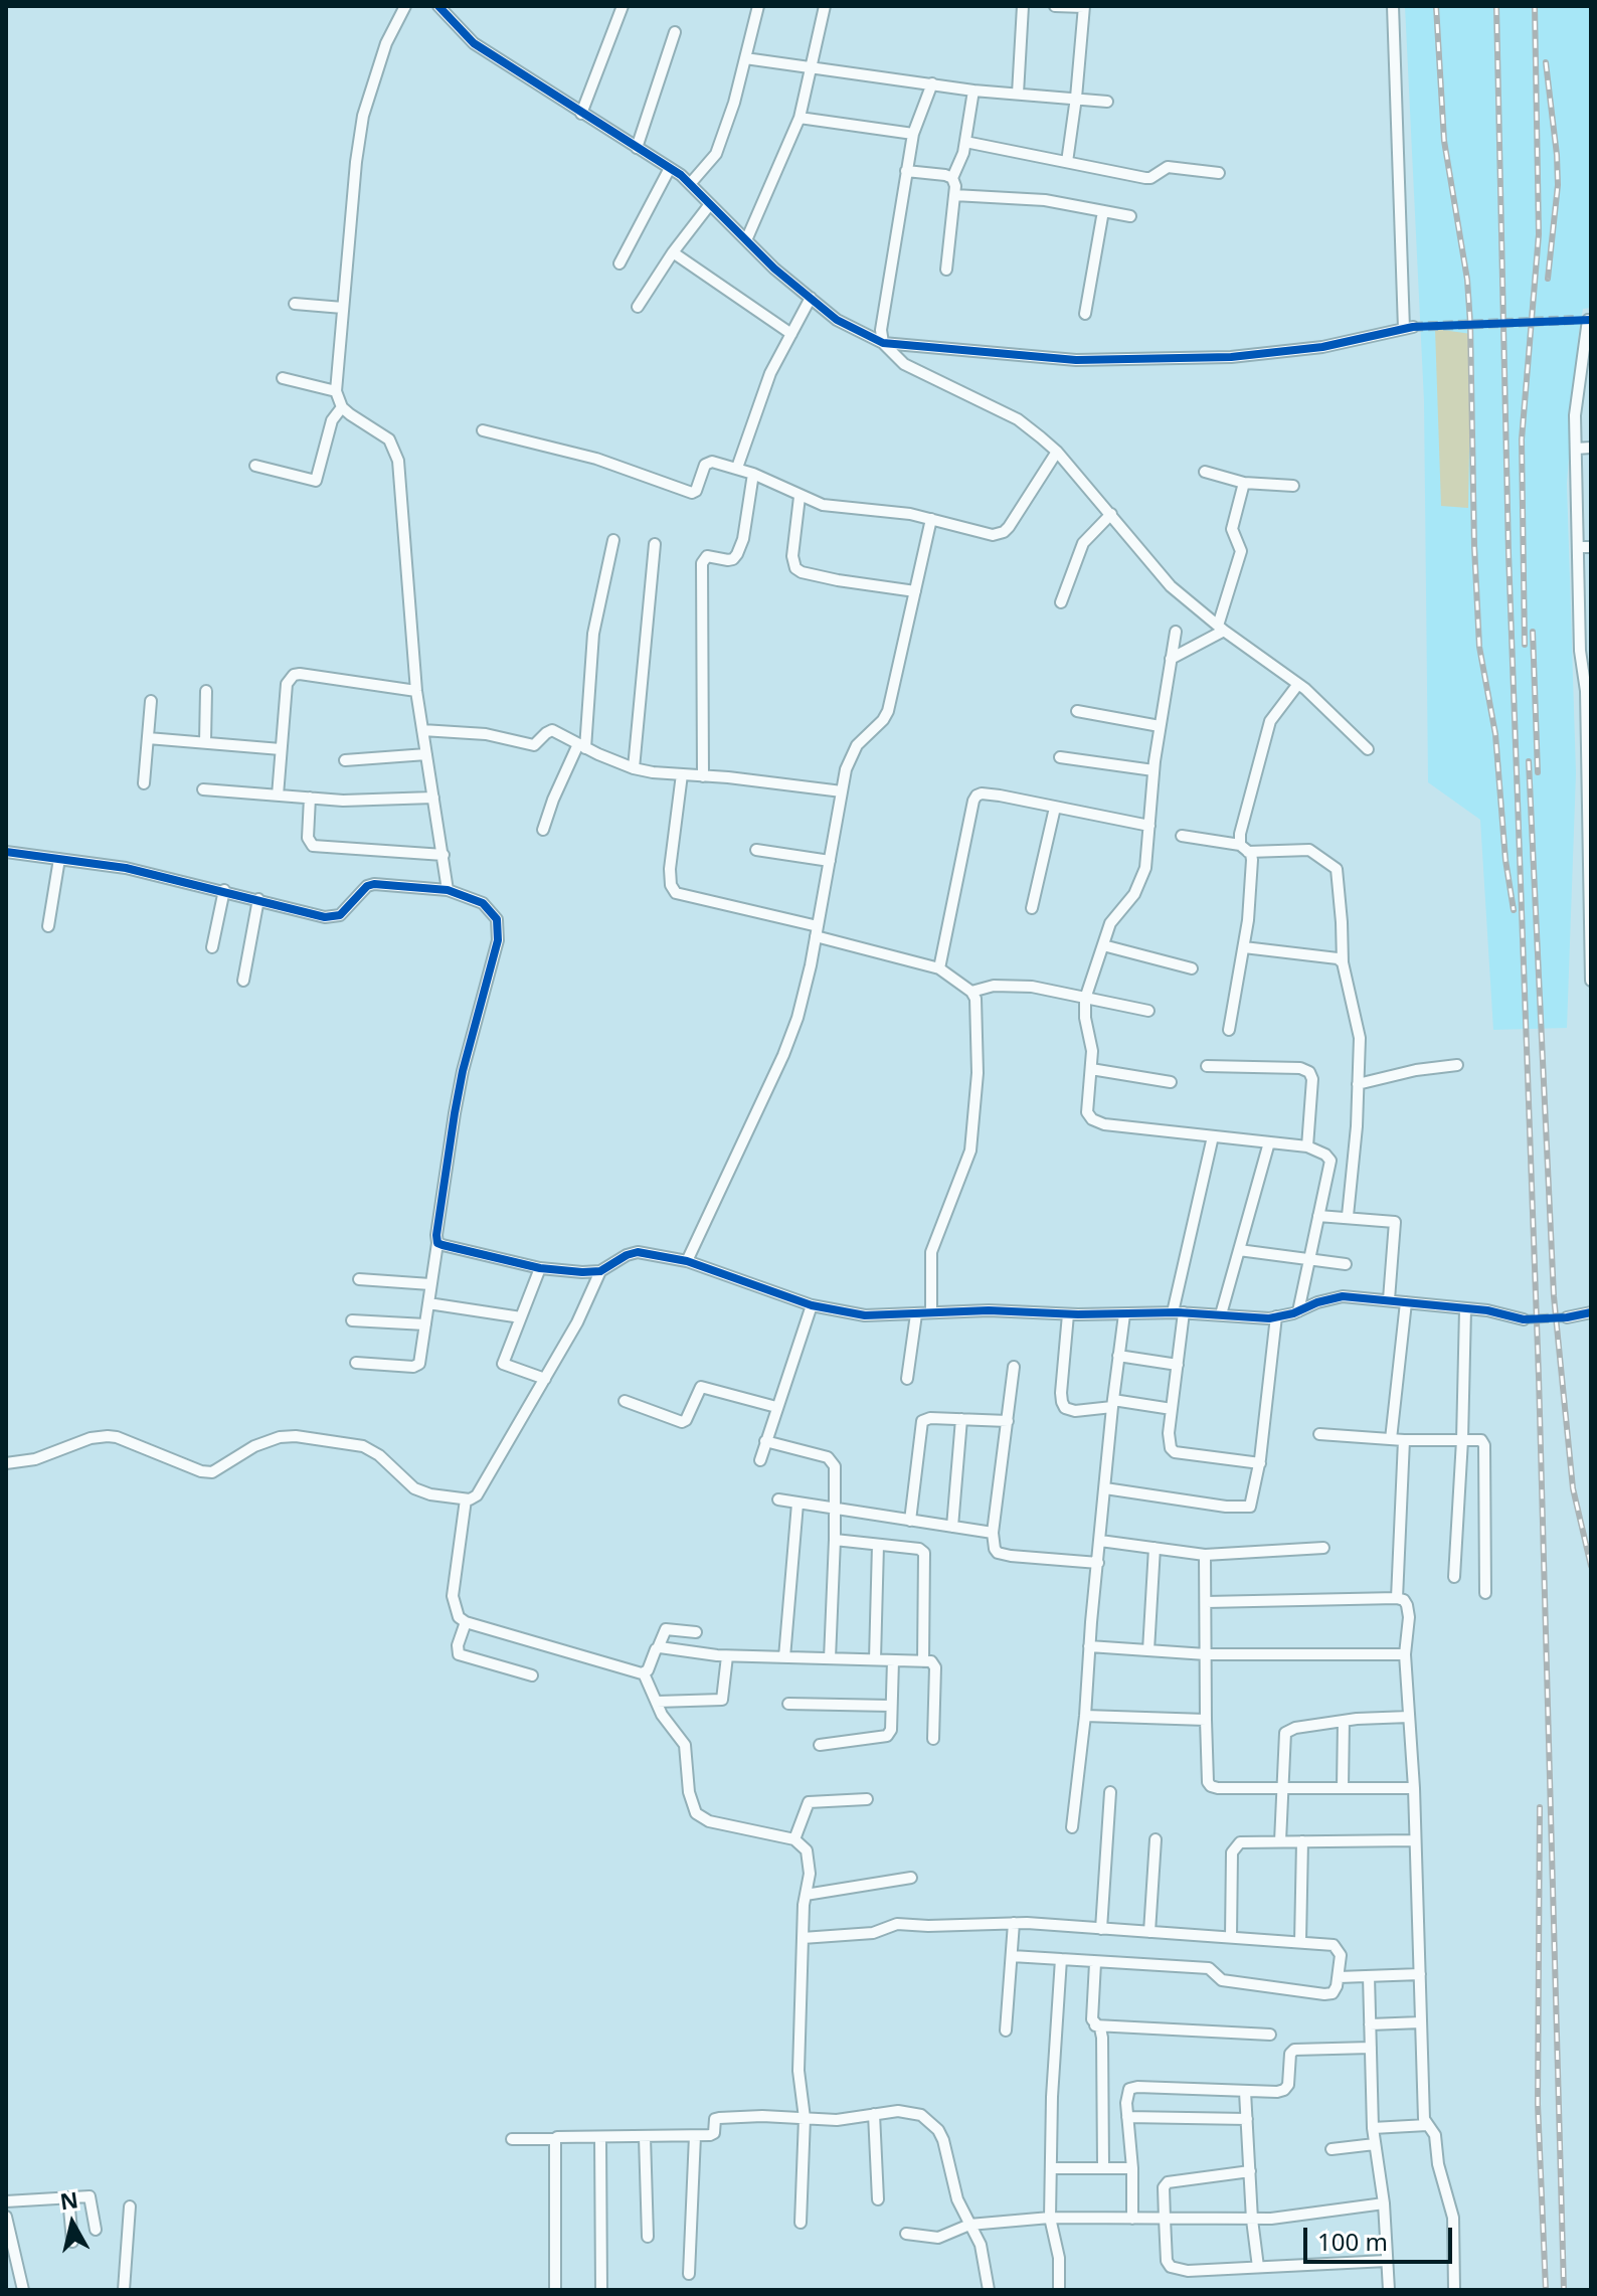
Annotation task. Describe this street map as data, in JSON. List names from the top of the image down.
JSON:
{
  "scale_bar": "100 m",
  "north": "top"
}
